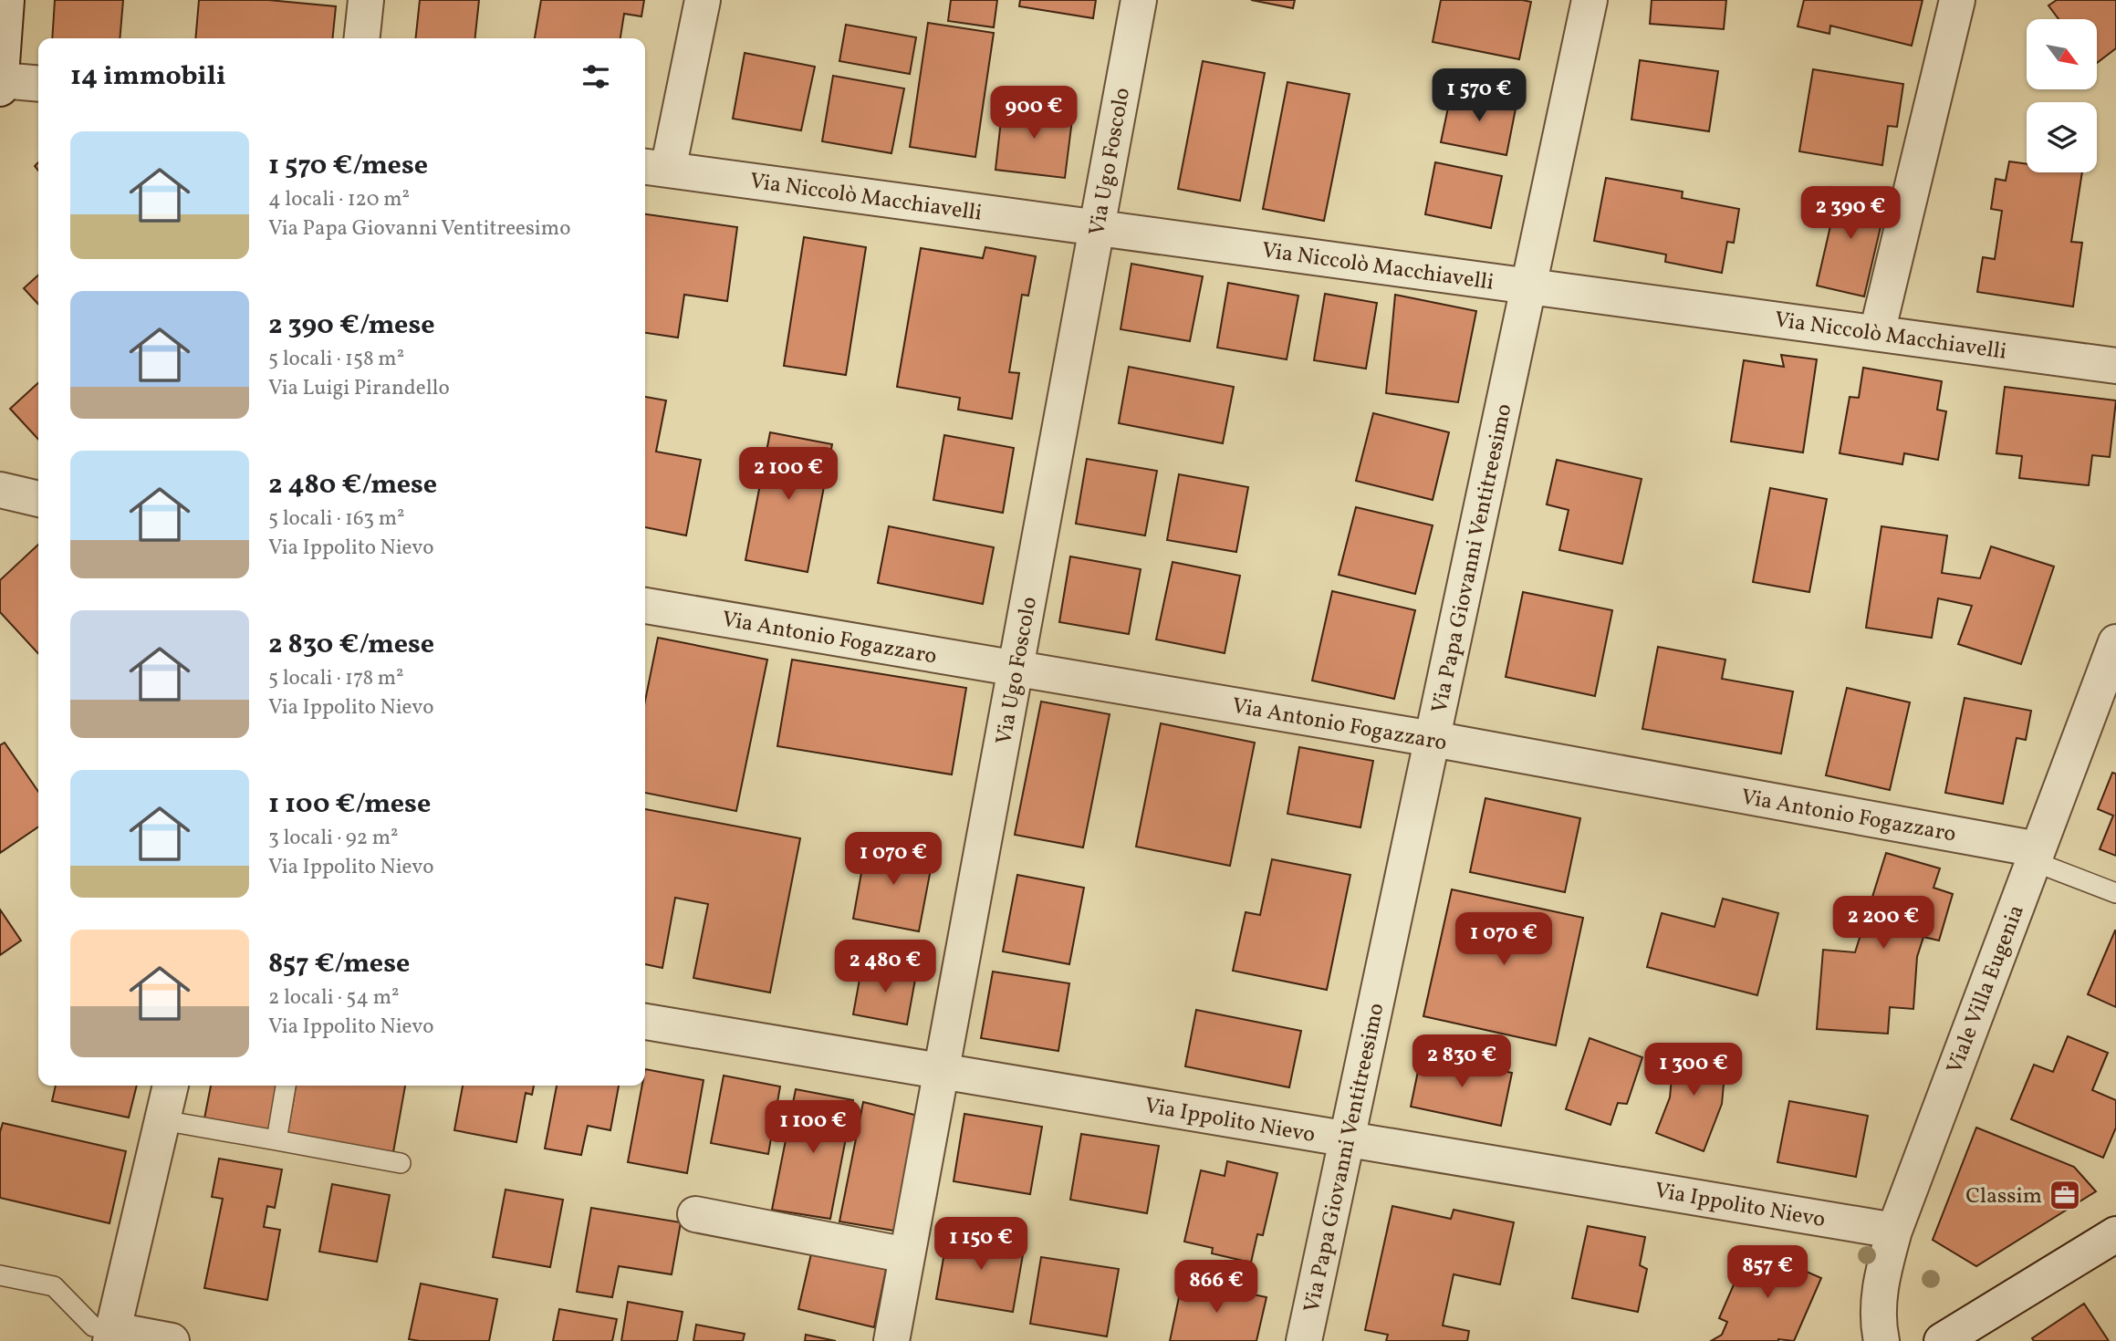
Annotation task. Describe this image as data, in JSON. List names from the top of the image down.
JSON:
{
  "streets": {
    "street": [
      "Via Ugo Foscolo",
      "Via Niccolò Macchiavelli",
      "Via Papa Giovanni Ventitreesimo",
      "Via Antonio Fogazzaro",
      "Viale Villa Eugenia",
      "Via Ippolito Nievo"
    ]
  },
  "crossings": [
    ["Via Ugo Foscolo", "Via Niccolò Macchiavelli"],
    ["Via Ugo Foscolo", "Via Antonio Fogazzaro"],
    ["Via Ugo Foscolo", "Via Ippolito Nievo"],
    ["Via Niccolò Macchiavelli", "Via Papa Giovanni Ventitreesimo"],
    ["Via Papa Giovanni Ventitreesimo", "Via Antonio Fogazzaro"],
    ["Via Papa Giovanni Ventitreesimo", "Via Ippolito Nievo"],
    ["Via Antonio Fogazzaro", "Viale Villa Eugenia"],
    ["Viale Villa Eugenia", "Via Ippolito Nievo"]
  ],
  "places": {
    "office": ["Classim"]
  },
  "north": "bottom right",
  "page": {
    "heading": "14 immobili",
    "price": [
      "1 570 €",
      "900 €",
      "2 390 €",
      "2 100 €",
      "1 070 €",
      "2 200 €",
      "1 070 €",
      "2 480 €",
      "2 830 €",
      "1 300 €",
      "1 100 €",
      "1 150 €",
      "857 €",
      "866 €"
    ],
    "list": [
      {
        "name": "1 570 €/mese",
        "note": "4 locali · 120 m² · Via Papa Giovanni Ventitreesimo"
      },
      {
        "name": "2 390 €/mese",
        "note": "5 locali · 158 m² · Via Luigi Pirandello"
      },
      {
        "name": "2 480 €/mese",
        "note": "5 locali · 163 m² · Via Ippolito Nievo"
      },
      {
        "name": "2 830 €/mese",
        "note": "5 locali · 178 m² · Via Ippolito Nievo"
      },
      {
        "name": "1 100 €/mese",
        "note": "3 locali · 92 m² · Via Ippolito Nievo"
      },
      {
        "name": "857 €/mese",
        "note": "2 locali · 54 m² · Via Ippolito Nievo"
      }
    ]
  }
}
